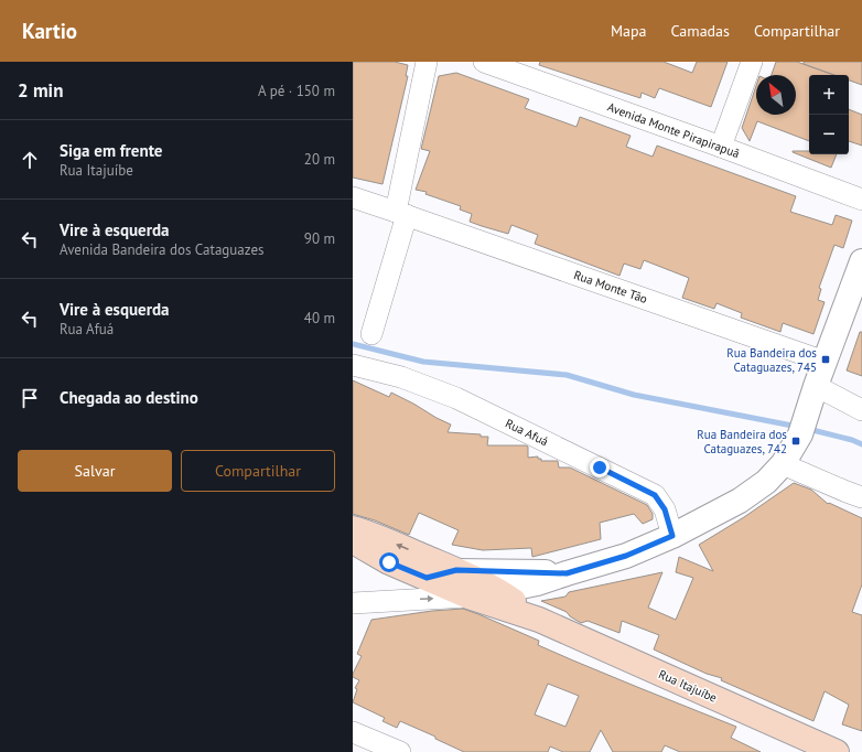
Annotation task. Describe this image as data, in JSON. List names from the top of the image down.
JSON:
{
  "streets": {
    "main road": ["Rua Itajuíbe"],
    "street": ["Avenida Monte Pirapirapuã", "Rua Monte Tão", "Rua Afuá"]
  },
  "places": {
    "transit": ["Rua Bandeira dos Cataguazes, 745", "Rua Bandeira dos Cataguazes, 742"]
  },
  "north": "top left",
  "page": {
    "header": "Kartio",
    "nav": ["Mapa", "Camadas", "Compartilhar"],
    "heading": ["2 min", "A pé · 150 m"],
    "map_buttons": ["+", "−"],
    "list": [
      ["Siga em frente", "Rua Itajuíbe", "20 m"],
      ["Vire à esquerda", "Avenida Bandeira dos Cataguazes", "90 m"],
      ["Vire à esquerda", "Rua Afuá", "40 m"],
      "Chegada ao destino"
    ],
    "buttons": ["Salvar", "Compartilhar"]
  }
}
